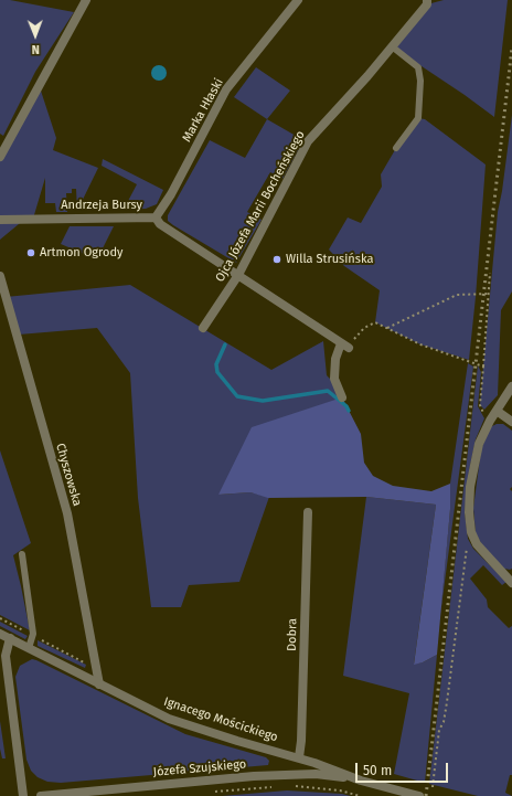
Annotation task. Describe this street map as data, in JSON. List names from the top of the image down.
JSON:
{
  "streets": {
    "street": [
      "Marka Hłaski",
      "Andrzeja Bursy",
      "Ojca Józefa Marii Bocheńskiego",
      "Chyszowska",
      "Dobra",
      "Ignacego Mościckiego",
      "Józefa Szujskiego"
    ]
  },
  "crossings": [
    ["Marka Hłaski", "Andrzeja Bursy"],
    ["Andrzeja Bursy", "Ojca Józefa Marii Bocheńskiego"],
    ["Chyszowska", "Ignacego Mościckiego"],
    ["Dobra", "Ignacego Mościckiego"],
    ["Ignacego Mościckiego", "Józefa Szujskiego"]
  ],
  "places": ["Artmon Ogrody", "Willa Strusińska"],
  "scale_bar": "50 m",
  "north": "bottom"
}
